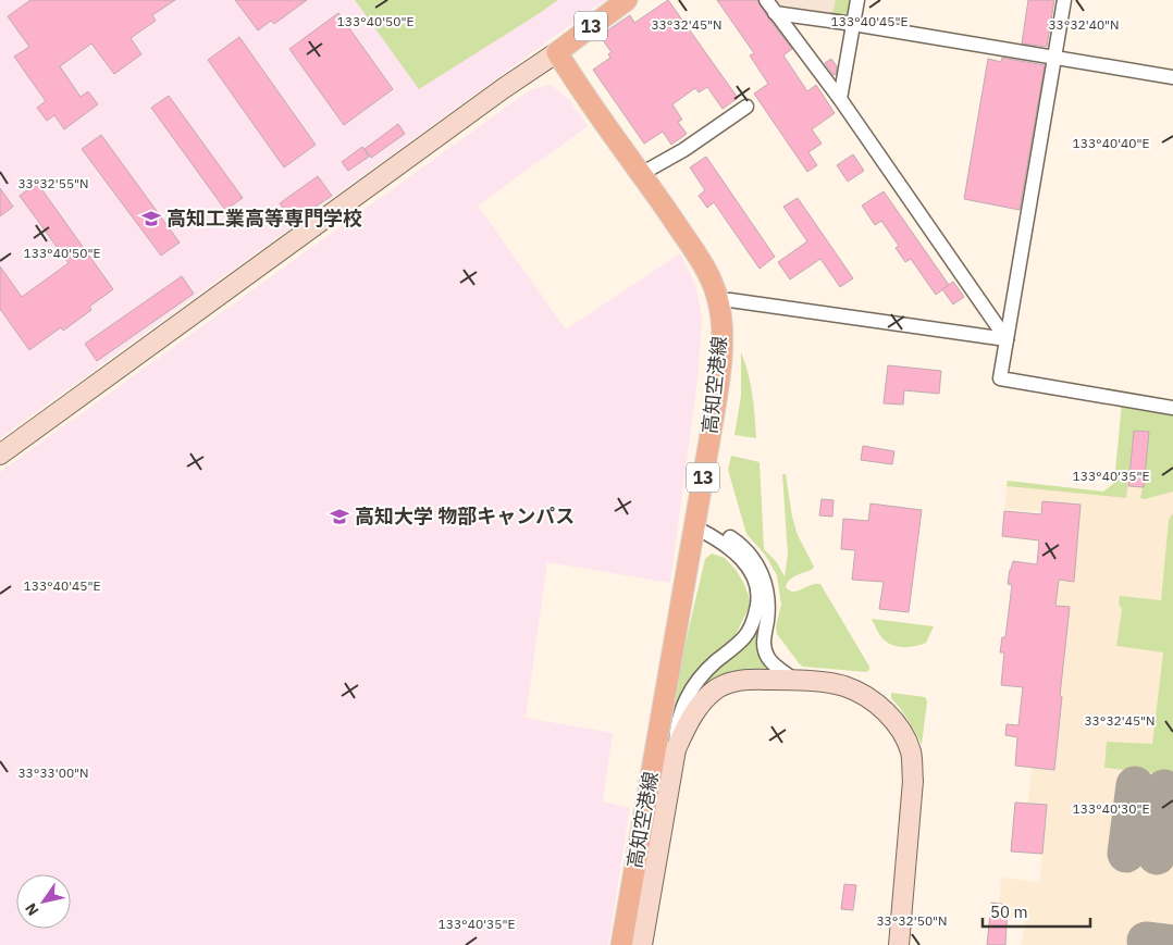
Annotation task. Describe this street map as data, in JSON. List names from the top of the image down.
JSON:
{
  "streets": {
    "main road": ["13", "高知空港線"]
  },
  "crossings": [
    ["13", "高知空港線"]
  ],
  "places": {
    "school or university": ["高知工業高等専門学校", "高知大学 物部キャンパス"]
  },
  "scale_bar": "50 m",
  "north": "bottom left",
  "coordinates": [
    "133°40'50\"E",
    "133°40'45\"E",
    "33°32'45\"N",
    "33°32'40\"N",
    "133°40'40\"E",
    "33°32'55\"N",
    "133°40'35\"E",
    "33°33'00\"N",
    "133°40'30\"E",
    "33°32'50\"N"
  ]
}
